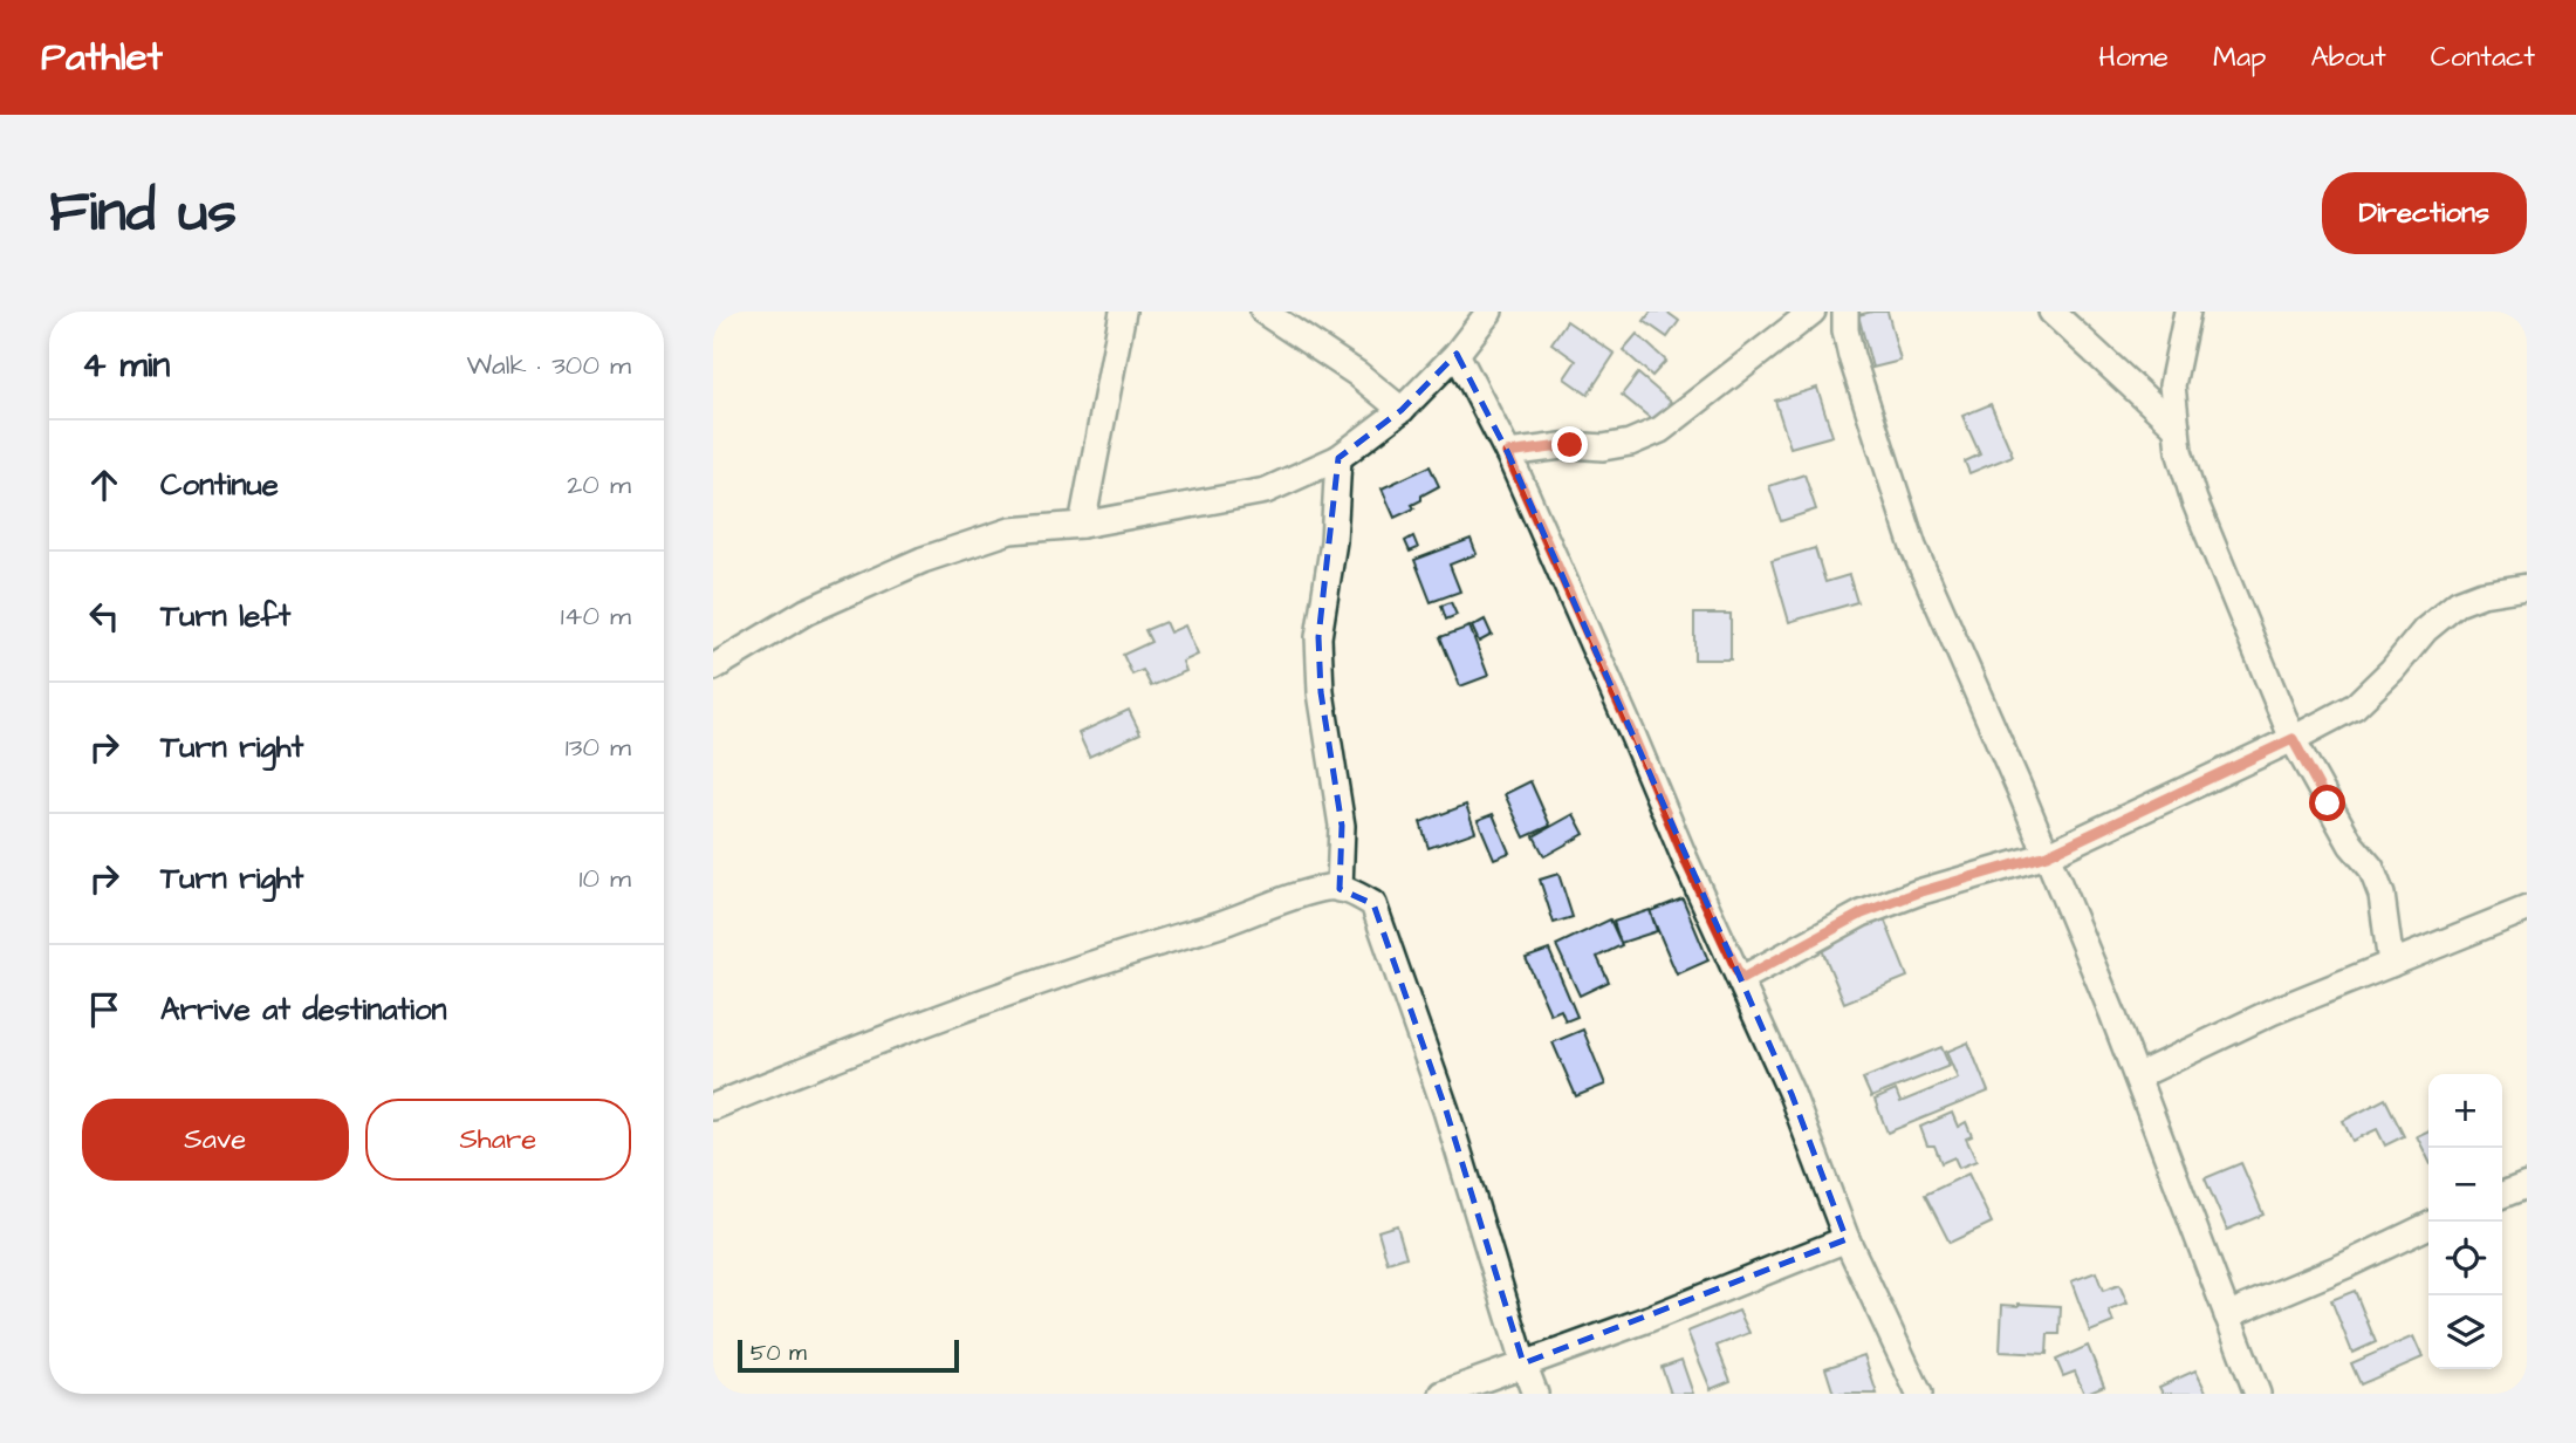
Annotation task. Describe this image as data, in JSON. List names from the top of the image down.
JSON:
{
  "scale_bar": "50 m",
  "page": {
    "header": "Pathlet",
    "nav": [
      "Home",
      "Map",
      "About",
      "Contact"
    ],
    "buttons": [
      "Directions",
      ["Save", "Share"]
    ],
    "title": "Find us",
    "heading": ["4 min", "Walk · 300 m"],
    "list": [
      ["Continue", "20 m"],
      ["Turn left", "140 m"],
      ["Turn right", "130 m"],
      ["Turn right", "10 m"],
      "Arrive at destination"
    ],
    "map_buttons": ["+", "−"],
    "scale": "50 m"
  }
}
